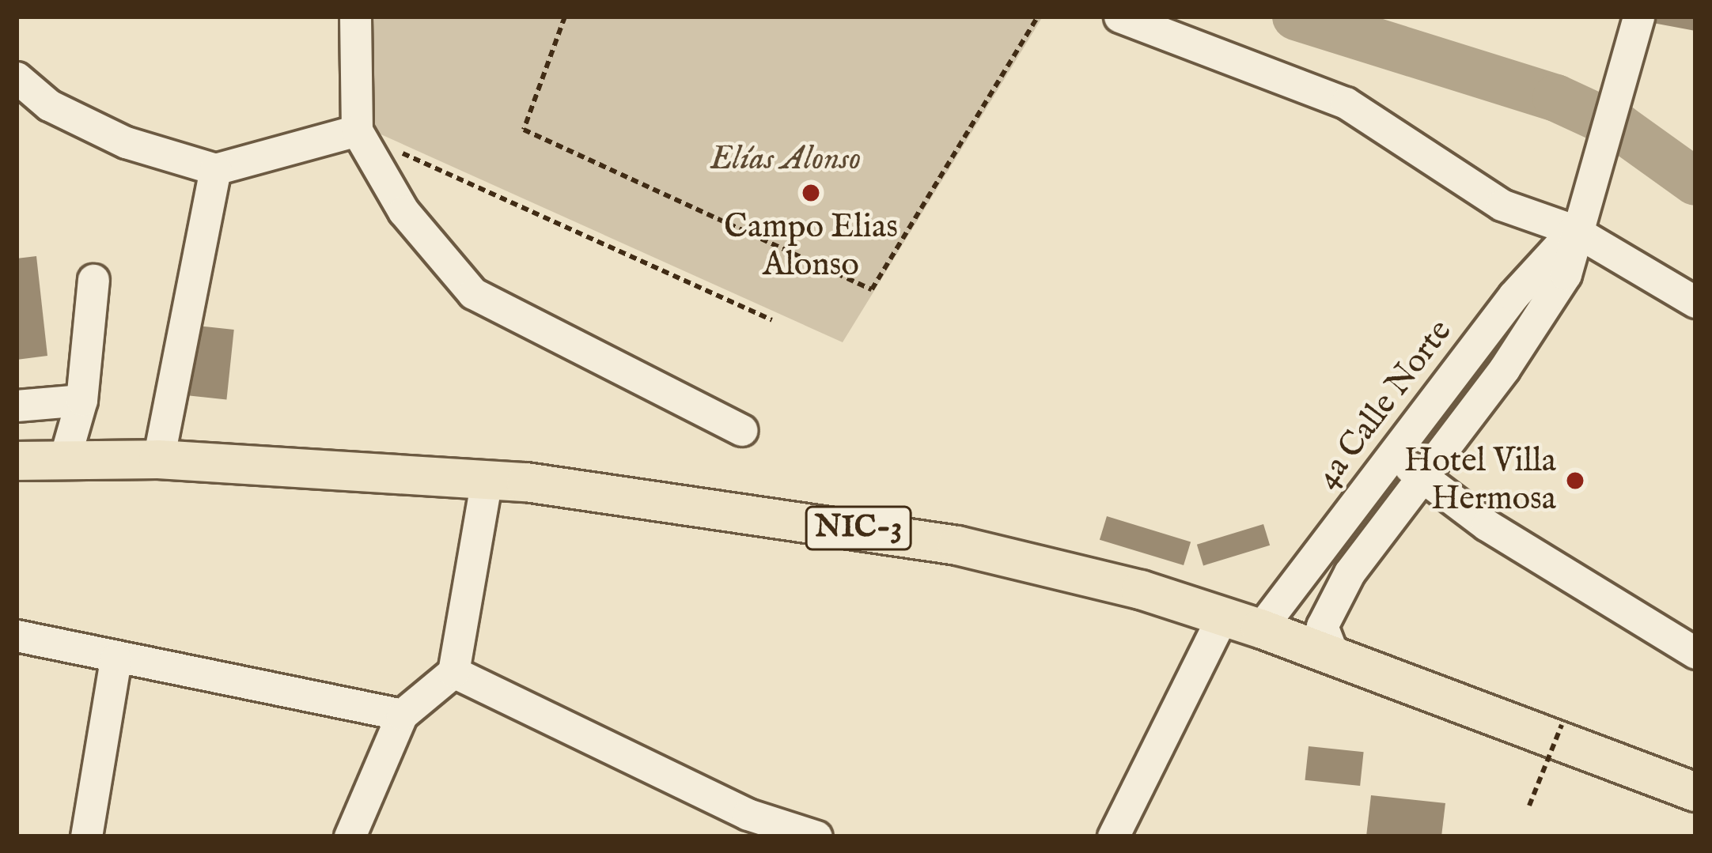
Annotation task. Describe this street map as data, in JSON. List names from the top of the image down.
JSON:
{
  "streets": {
    "main road": ["NIC-3"],
    "street": ["4a Calle Norte"]
  },
  "crossings": [
    ["4a Calle Norte", "NIC-3"]
  ],
  "parks": ["Elías Alonso"],
  "places": ["Campo Elias Alonso", "Hotel Villa Hermosa"]
}
